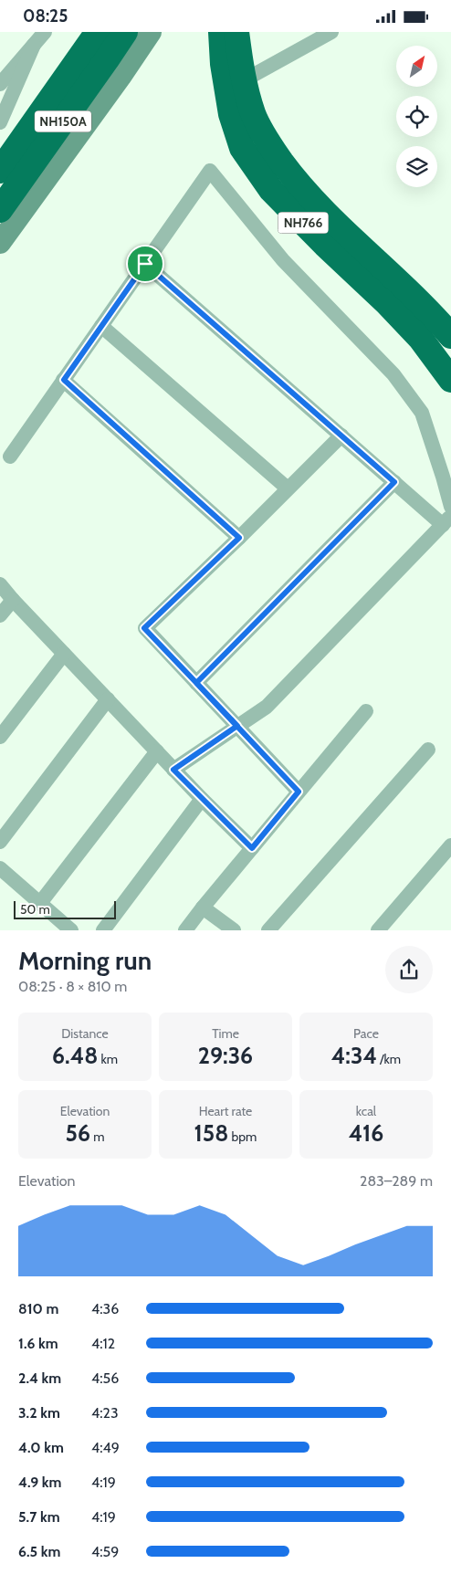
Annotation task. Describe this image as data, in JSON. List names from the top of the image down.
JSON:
{
  "streets": {
    "highway": ["NH150A", "NH766"]
  },
  "scale_bar": "50 m",
  "north": "top right",
  "page": {
    "status": "08:25",
    "scale": "50 m",
    "heading": ["Morning run", "08:25 · 8 × 810 m"],
    "stats": [
      ["Distance", "6.48 km"],
      ["Time", "29:36"],
      ["Pace", "4:34 /km"],
      ["Elevation", "56 m"],
      ["Heart rate", "158 bpm"],
      ["kcal", "416"]
    ],
    "chart": ["Elevation", "283–289 m"],
    "list": [
      {
        "name": "810 m",
        "note": "4:36"
      },
      {
        "name": "1.6 km",
        "note": "4:12"
      },
      {
        "name": "2.4 km",
        "note": "4:56"
      },
      {
        "name": "3.2 km",
        "note": "4:23"
      },
      {
        "name": "4.0 km",
        "note": "4:49"
      },
      {
        "name": "4.9 km",
        "note": "4:19"
      },
      {
        "name": "5.7 km",
        "note": "4:19"
      },
      {
        "name": "6.5 km",
        "note": "4:59"
      }
    ]
  }
}
